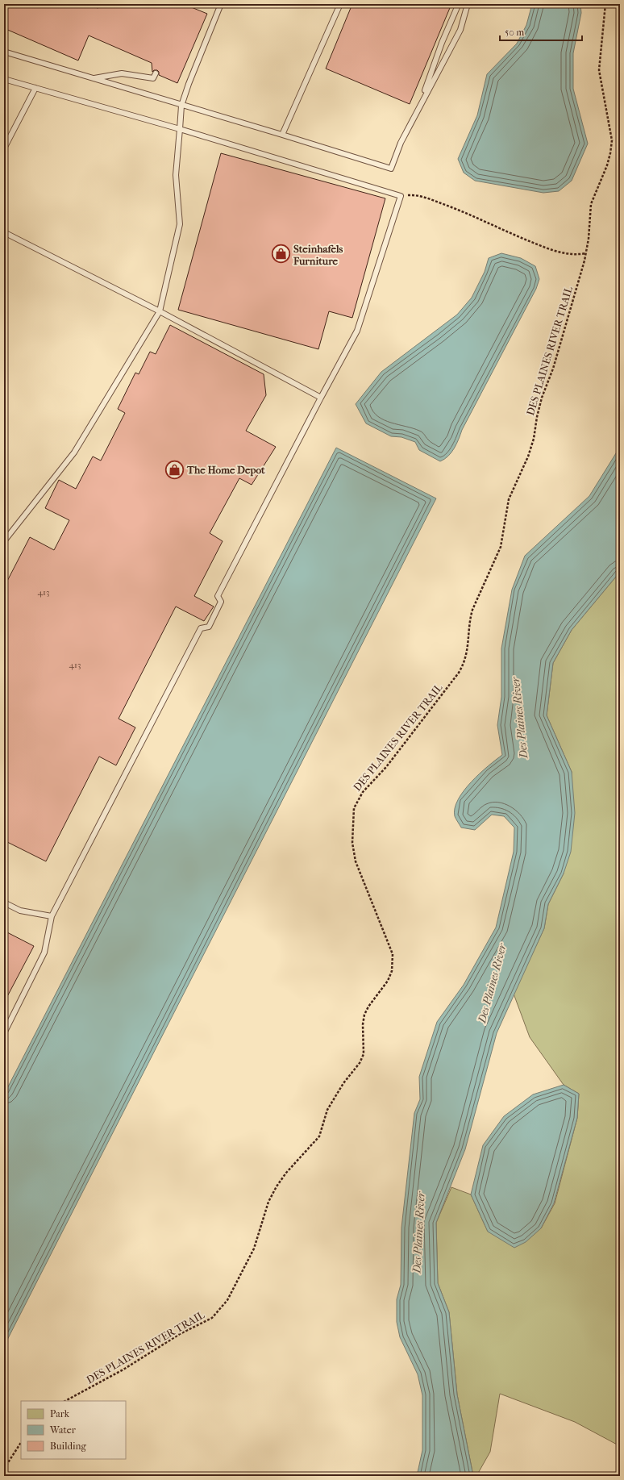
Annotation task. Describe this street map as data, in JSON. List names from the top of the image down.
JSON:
{
  "streets": {
    "path": ["DES PLAINES RIVER TRAIL"]
  },
  "water": ["Des Plaines River"],
  "places": {
    "shop": ["Steinhafels Furniture", "The Home Depot"]
  },
  "house_numbers": ["413", "413"],
  "legend": ["Park", "Water", "Building"],
  "scale_bar": "50 m"
}
